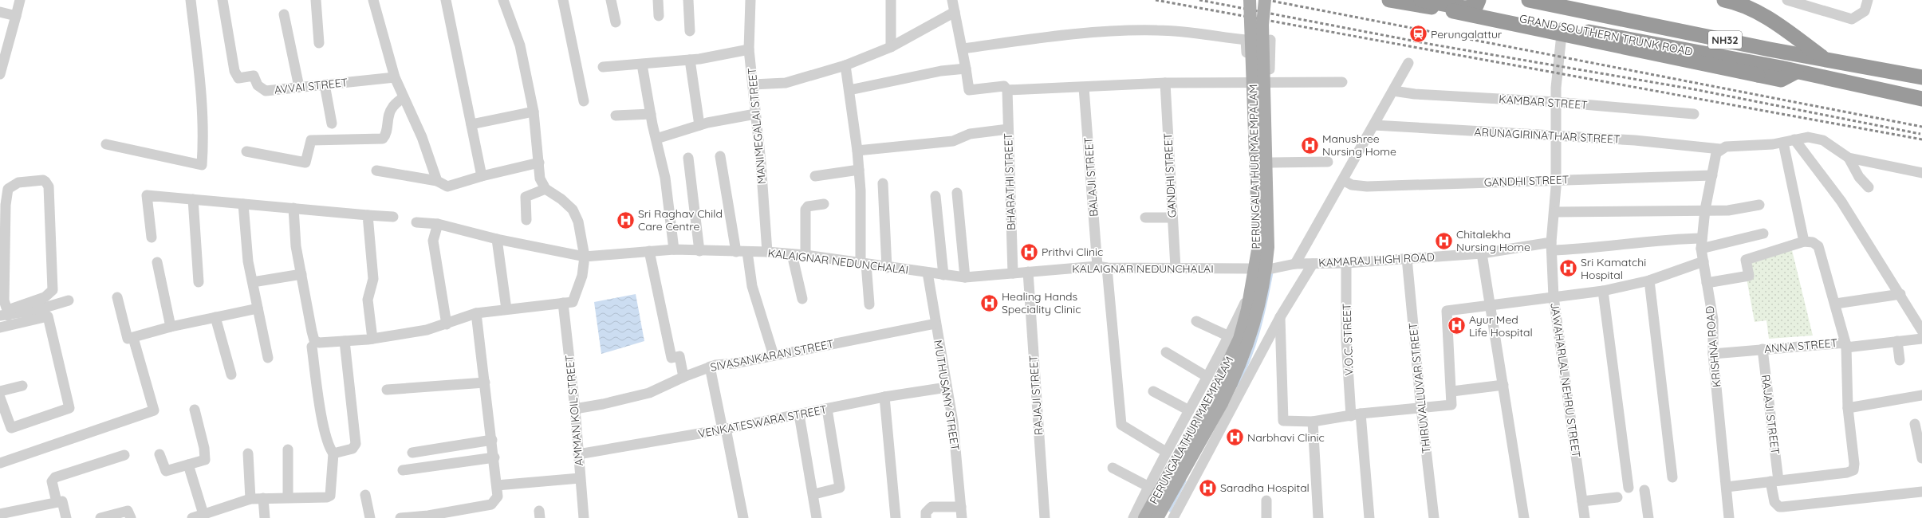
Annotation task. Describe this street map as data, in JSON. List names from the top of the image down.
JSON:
{
  "streets": {
    "highway": ["GRAND SOUTHERN TRUNK ROAD", "NH32"],
    "main road": ["PERUNGALATHUR MAEMPALAM"],
    "street": [
      "AVVAI STREET",
      "KAMBAR STREET",
      "MANIMEGALAI STREET",
      "ARUNAGIRINATHAR STREET",
      "GANDHI STREET",
      "BALAJI STREET",
      "BHARATHI STREET",
      "KAMARAJ HIGH ROAD",
      "KALAIGNAR NEDUNCHALAI",
      "V.O.C. STREET",
      "ANNA STREET",
      "KRISHNA ROAD",
      "SIVASANKARAN STREET",
      "JAWAHARLAL NEHRU STREET",
      "THIRUVALLUVAR STREET",
      "MUTHUSAMY STREET",
      "RAJAJI STREET",
      "AMMAN KOIL STREET",
      "VENKATESWARA STREET"
    ]
  },
  "crossings": [
    ["MANIMEGALAI STREET", "KALAIGNAR NEDUNCHALAI"],
    ["ARUNAGIRINATHAR STREET", "KRISHNA ROAD"],
    ["GANDHI STREET", "KALAIGNAR NEDUNCHALAI"],
    ["GANDHI STREET", "KRISHNA ROAD"],
    ["BALAJI STREET", "KALAIGNAR NEDUNCHALAI"],
    ["BHARATHI STREET", "KALAIGNAR NEDUNCHALAI"],
    ["KAMARAJ HIGH ROAD", "KALAIGNAR NEDUNCHALAI"],
    ["KAMARAJ HIGH ROAD", "V.O.C. STREET"],
    ["KAMARAJ HIGH ROAD", "KRISHNA ROAD"],
    ["KAMARAJ HIGH ROAD", "JAWAHARLAL NEHRU STREET"],
    ["KAMARAJ HIGH ROAD", "THIRUVALLUVAR STREET"],
    ["KALAIGNAR NEDUNCHALAI", "MUTHUSAMY STREET"],
    ["KALAIGNAR NEDUNCHALAI", "RAJAJI STREET"],
    ["ANNA STREET", "KRISHNA ROAD"],
    ["ANNA STREET", "RAJAJI STREET"],
    ["SIVASANKARAN STREET", "MUTHUSAMY STREET"],
    ["SIVASANKARAN STREET", "AMMAN KOIL STREET"],
    ["MUTHUSAMY STREET", "VENKATESWARA STREET"],
    ["AMMAN KOIL STREET", "VENKATESWARA STREET"]
  ],
  "places": {
    "station": ["Perungalattur"],
    "hospital": [
      "Manushree Nursing Home",
      "Sri Raghav Child Care Centre",
      "Chitalekha Nursing Home",
      "Prithvi Clinic",
      "Sri Kamatchi Hospital",
      "Healing Hands Speciality Clinic",
      "Ayur Med Life Hospital",
      "Narbhavi Clinic",
      "Saradha Hospital"
    ]
  }
}
